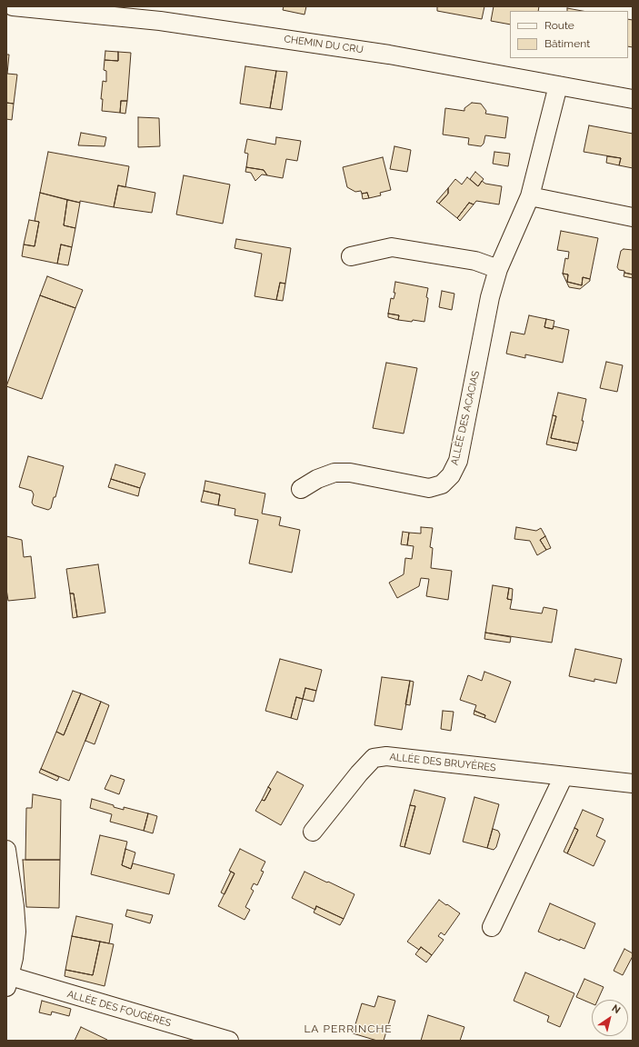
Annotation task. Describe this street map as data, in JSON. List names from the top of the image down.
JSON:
{
  "streets": {
    "street": [
      "CHEMIN DU CRU",
      "ALLÉE DES ACACIAS",
      "ALLÉE DES BRUYÈRES",
      "ALLÉE DES FOUGÈRES"
    ]
  },
  "crossings": [
    ["CHEMIN DU CRU", "ALLÉE DES ACACIAS"]
  ],
  "districts": ["LA PERRINCHE"],
  "legend": ["Route", "Bâtiment"],
  "north": "top right"
}
